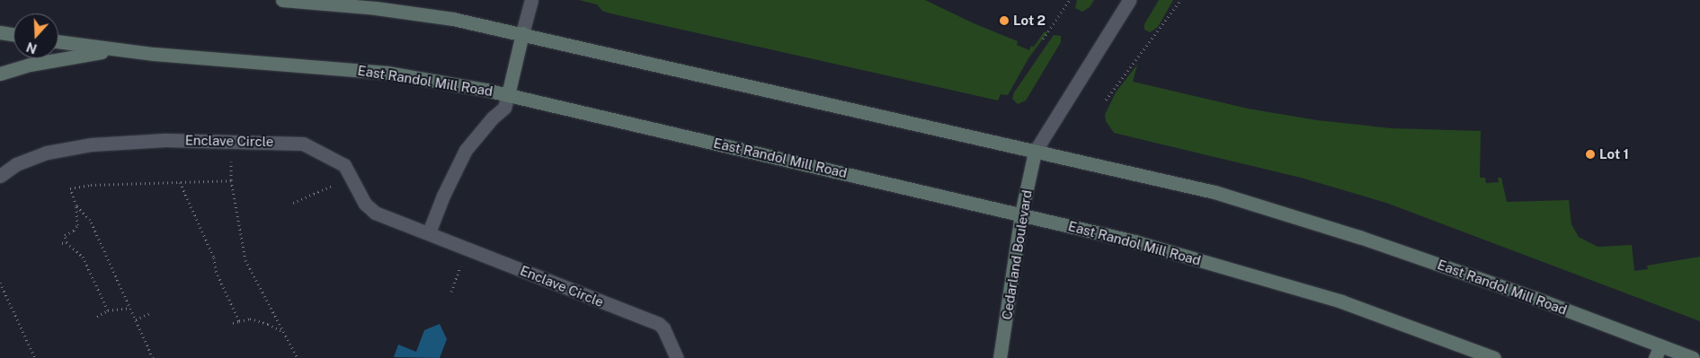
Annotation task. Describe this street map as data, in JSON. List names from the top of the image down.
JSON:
{
  "streets": {
    "main road": ["East Randol Mill Road", "Cedarland Boulevard"],
    "lane": ["Enclave Circle"]
  },
  "crossings": [
    ["East Randol Mill Road", "Cedarland Boulevard"]
  ],
  "places": ["Lot 2", "Lot 1"],
  "north": "bottom"
}
